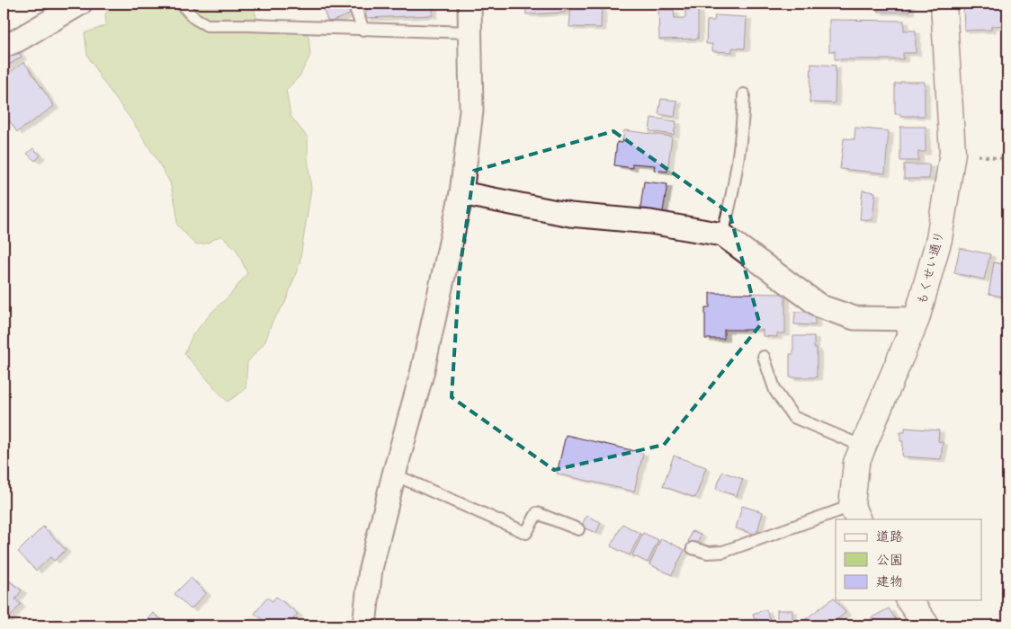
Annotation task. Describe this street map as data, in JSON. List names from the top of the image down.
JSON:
{
  "streets": {
    "street": ["もくせい通り"]
  },
  "legend": ["道路", "公園", "建物"]
}
